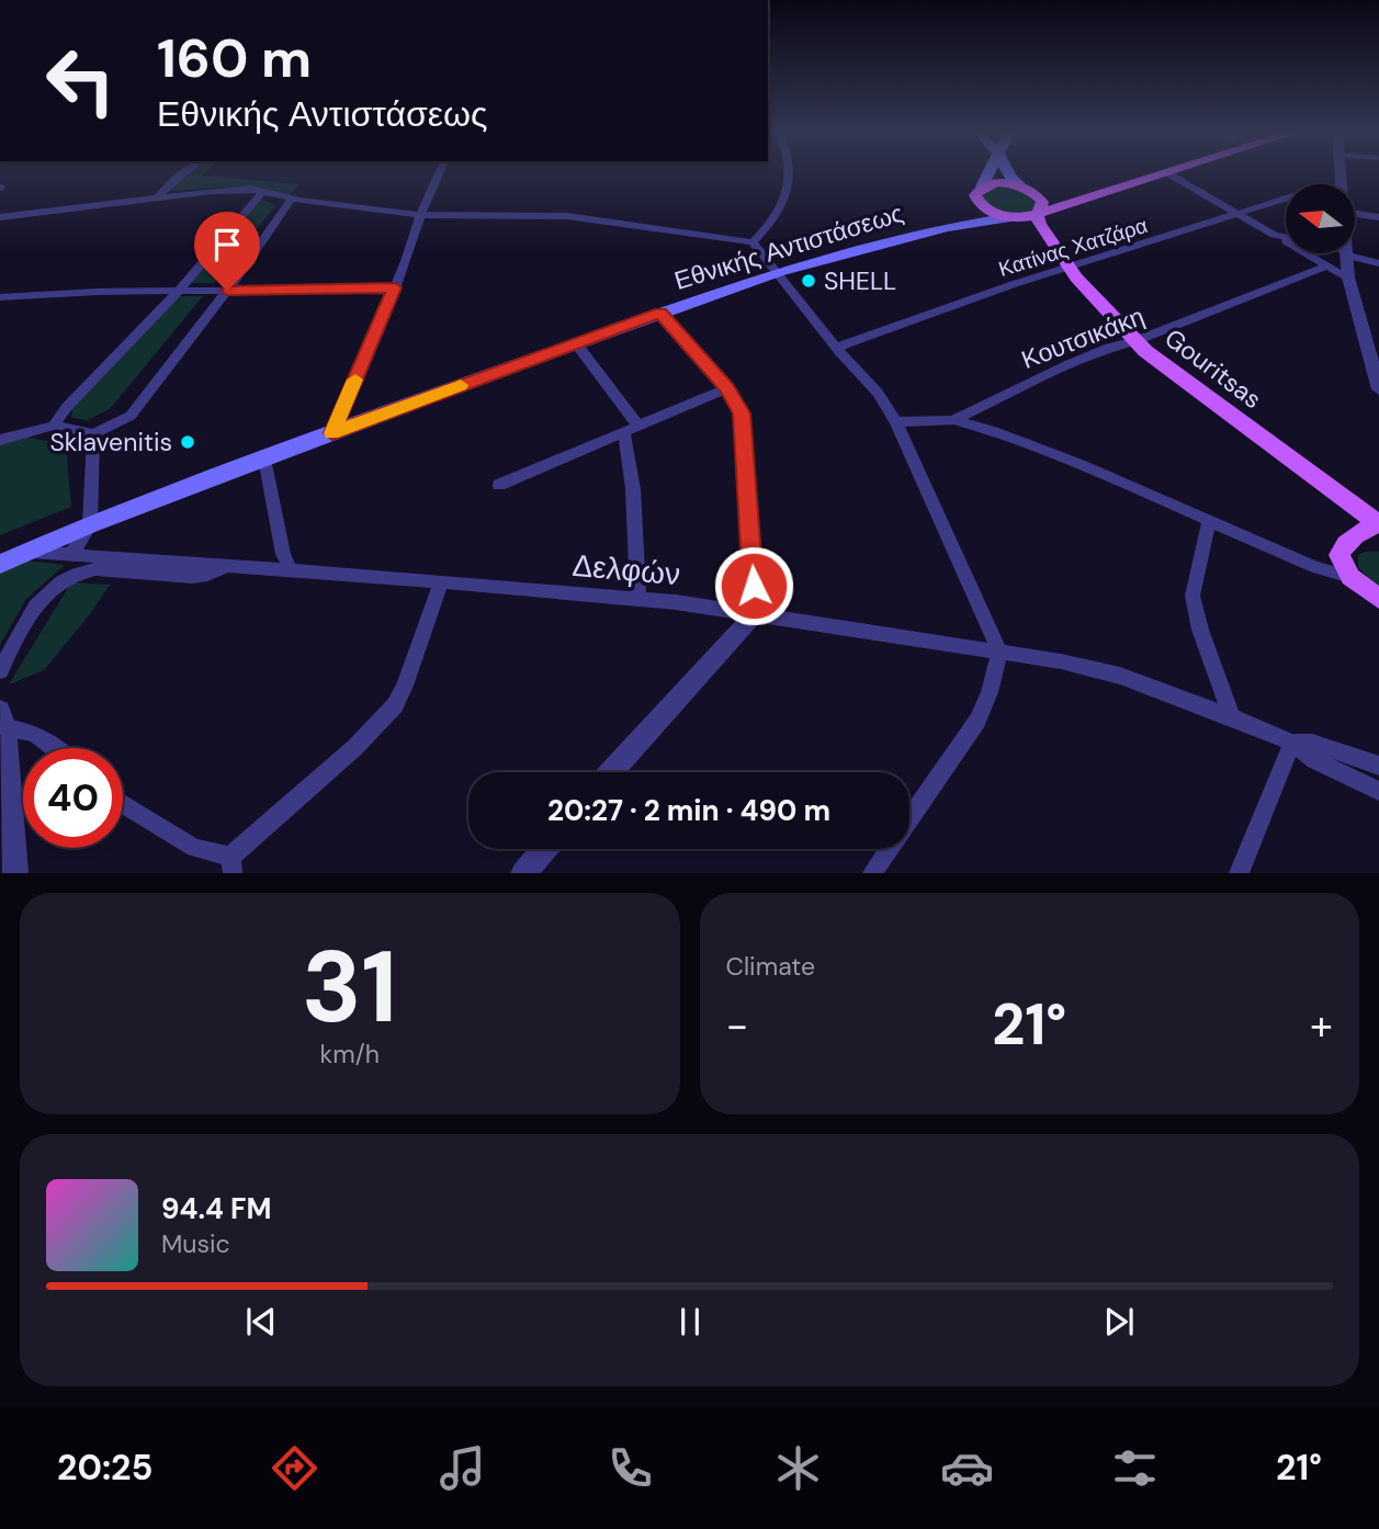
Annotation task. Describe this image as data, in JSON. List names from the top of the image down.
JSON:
{
  "streets": {
    "main road": ["Εθνικής Αντιστάσεως", "Gouritsas"],
    "street": ["Κατίνας Χατζάρα", "Κουτσικάκη", "Δελφών"]
  },
  "crossings": [
    ["Εθνικής Αντιστάσεως", "Gouritsas"],
    ["Εθνικής Αντιστάσεως", "Δελφών"],
    ["Κατίνας Χατζάρα", "Gouritsas"],
    ["Κουτσικάκη", "Gouritsas"]
  ],
  "places": ["SHELL", "Sklavenitis"],
  "north": "left",
  "page": {
    "turn": ["160 m", "Εθνικής Αντιστάσεως"],
    "limit": "40",
    "trip": "20:27 · 2 min · 490 m",
    "tile": [
      ["31", "km/h"],
      "Climate"
    ],
    "heat": ["−", "21°", "+"],
    "song": ["94.4 FM", "Music"],
    "tabs": ["20:25", "21°"]
  }
}
